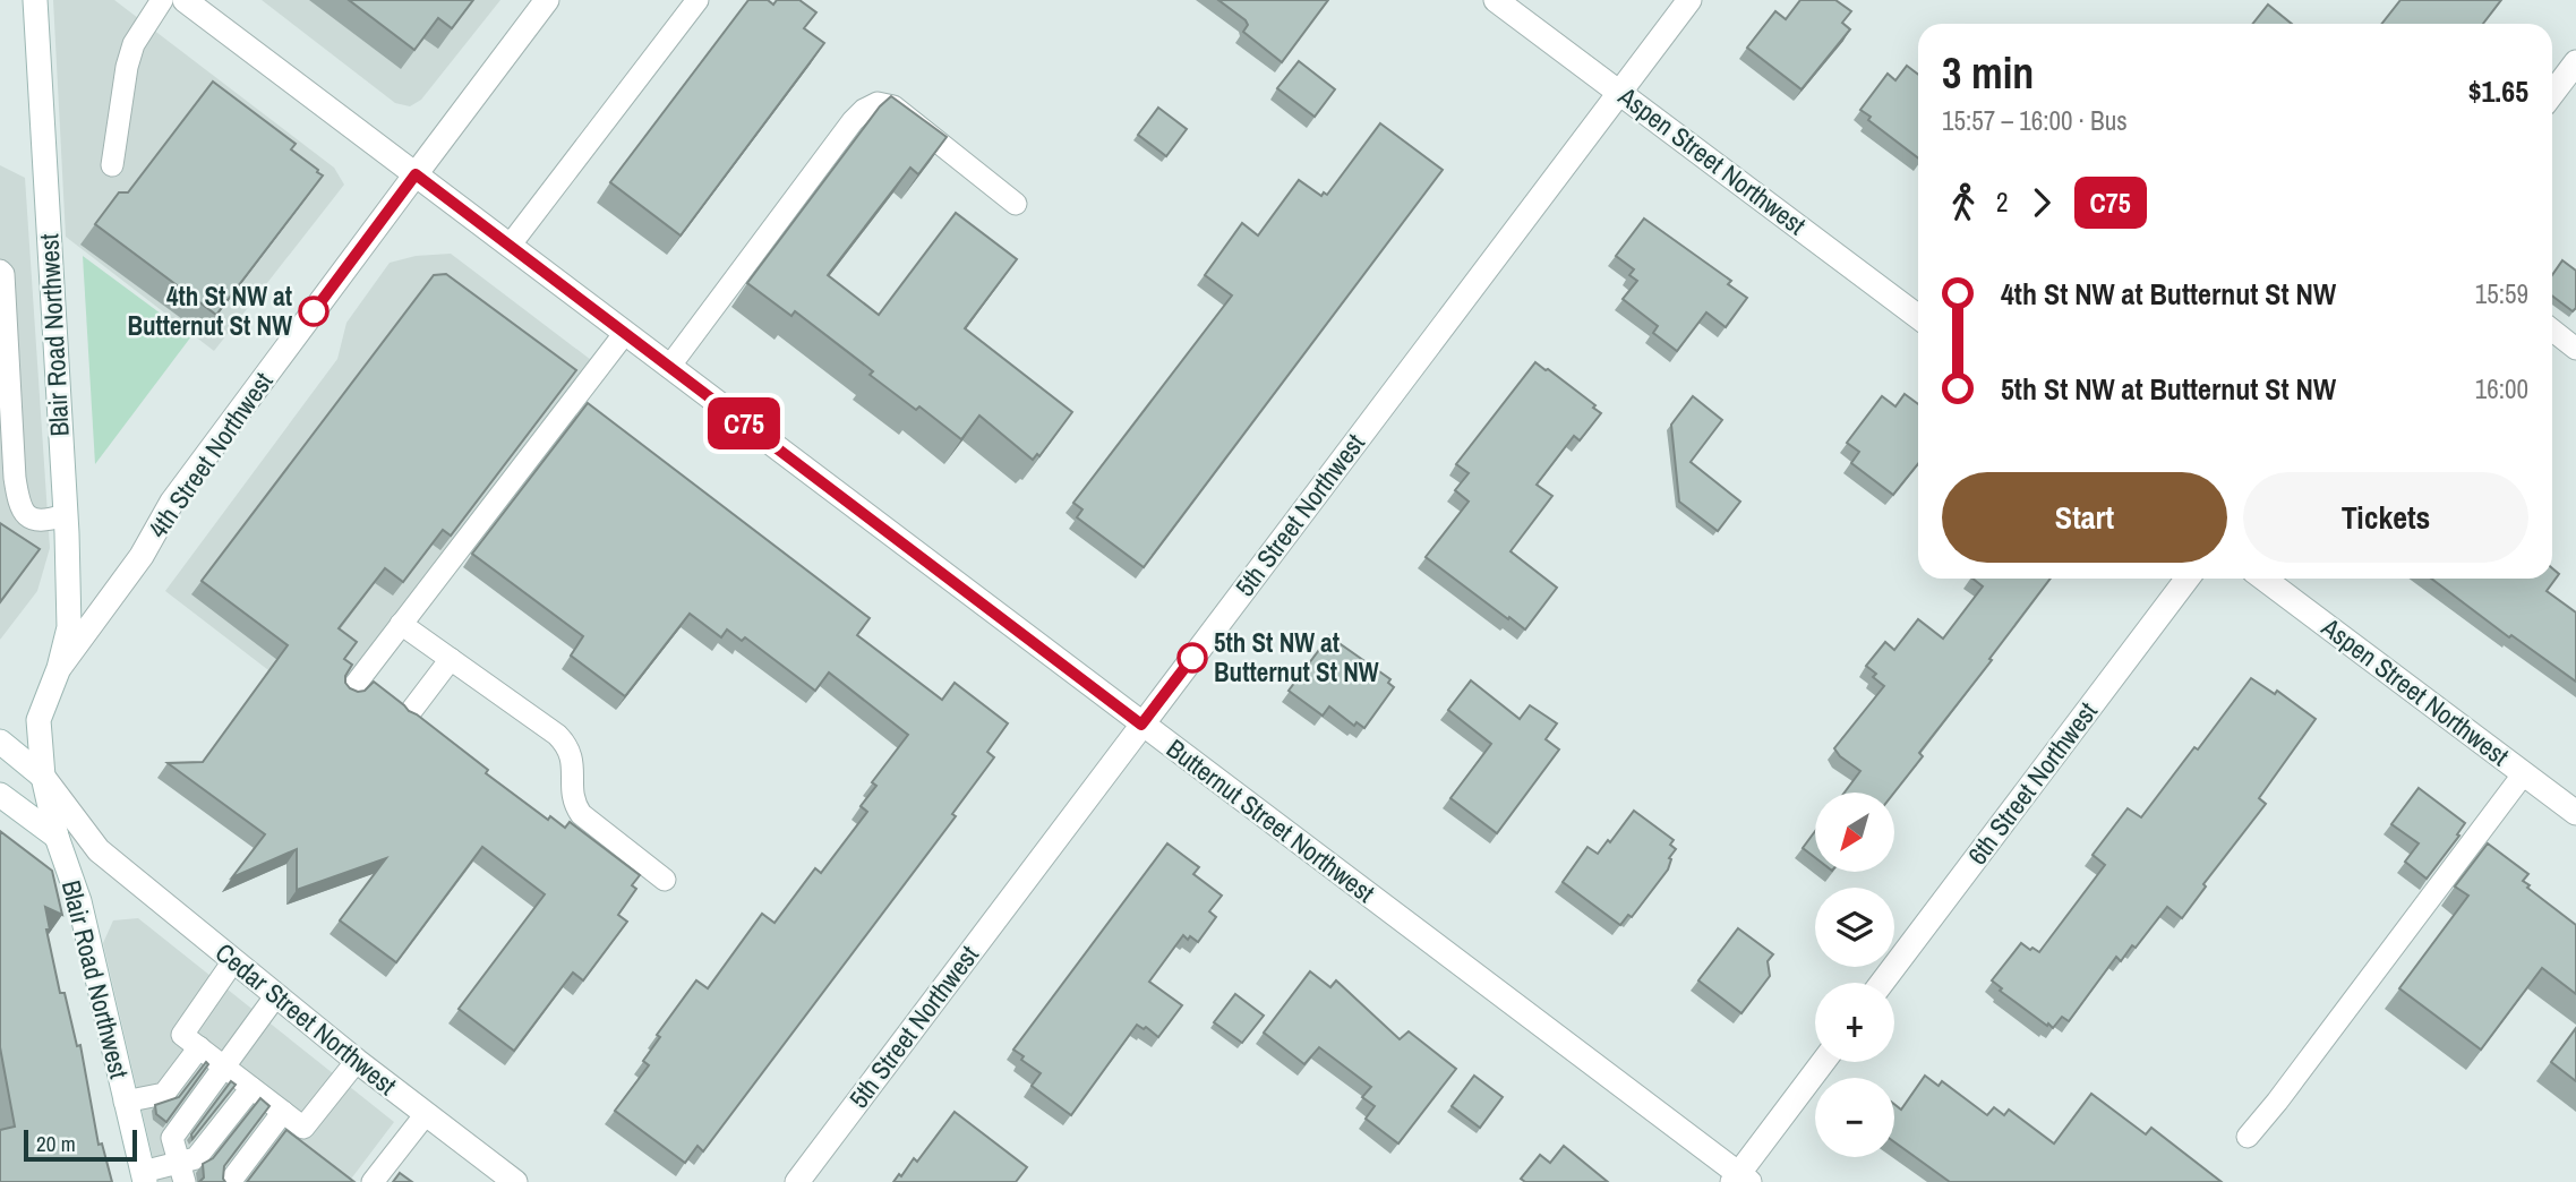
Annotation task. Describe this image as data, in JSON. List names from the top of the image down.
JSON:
{
  "streets": {
    "street": [
      "Aspen Street Northwest",
      "Blair Road Northwest",
      "4th Street Northwest",
      "5th Street Northwest",
      "6th Street Northwest",
      "Butternut Street Northwest",
      "Cedar Street Northwest"
    ]
  },
  "crossings": [
    ["Aspen Street Northwest", "5th Street Northwest"],
    ["Blair Road Northwest", "4th Street Northwest"],
    ["Blair Road Northwest", "Cedar Street Northwest"],
    ["4th Street Northwest", "Butternut Street Northwest"],
    ["4th Street Northwest", "Cedar Street Northwest"],
    ["5th Street Northwest", "Butternut Street Northwest"]
  ],
  "places": ["4th St NW at Butternut St NW", "5th St NW at Butternut St NW"],
  "lines": ["bus line C75"],
  "scale_bar": "20 m",
  "north": "bottom left",
  "page": {
    "on_map": "C75",
    "heading": ["3 min", "15:57 – 16:00 · Bus", "$1.65"],
    "legs": ["2", "C75"],
    "list": [
      {
        "name": "4th St NW at Butternut St NW",
        "value": "15:59"
      },
      {
        "name": "5th St NW at Butternut St NW",
        "value": "16:00"
      }
    ],
    "buttons": ["Start", "Tickets"],
    "map_buttons": ["+", "−"],
    "scale": "20 m"
  }
}
